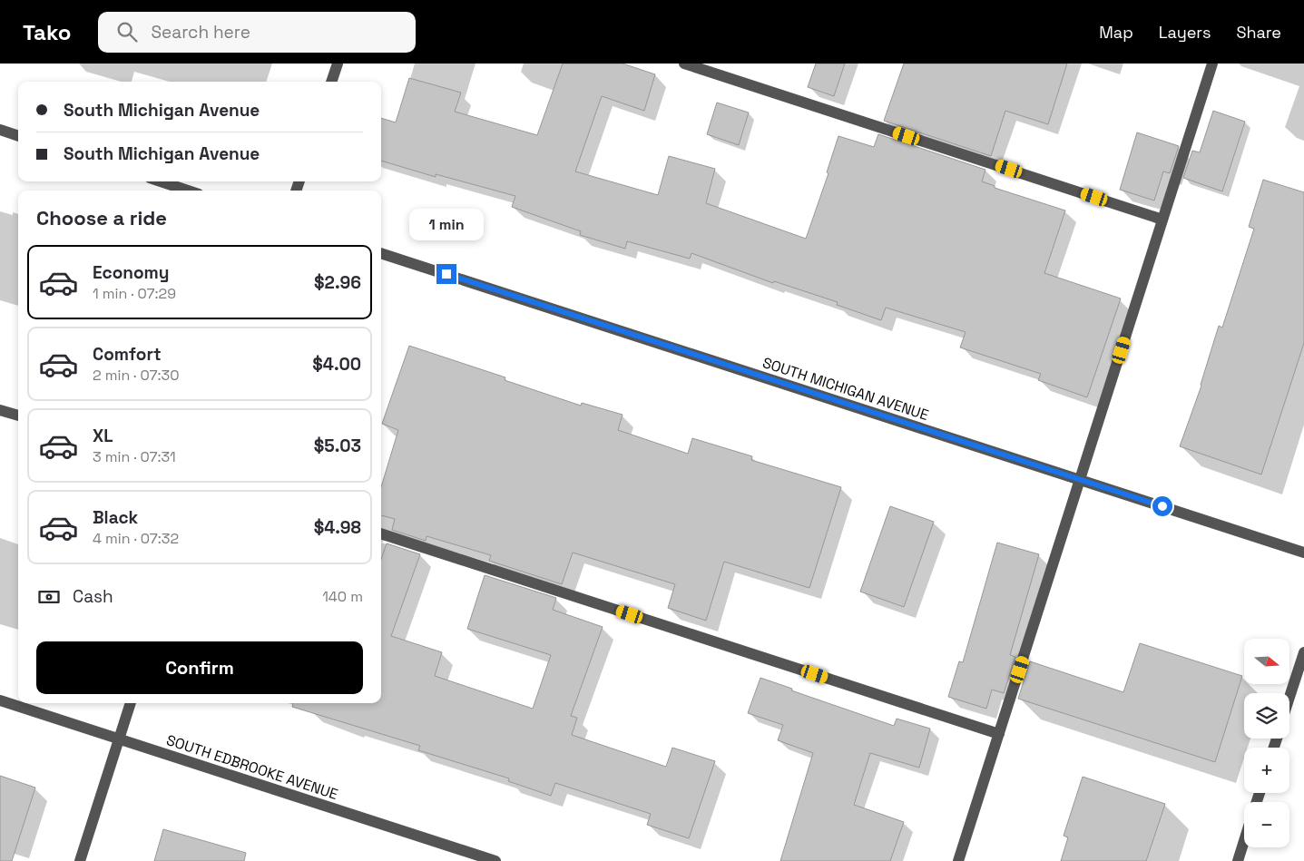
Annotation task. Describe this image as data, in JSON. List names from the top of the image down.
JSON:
{
  "streets": {
    "street": ["SOUTH MICHIGAN AVENUE", "SOUTH EDBROOKE AVENUE"]
  },
  "north": "right",
  "page": {
    "header": "Tako",
    "search": "Search here",
    "nav": ["Map", "Layers", "Share"],
    "banner": ["South Michigan Avenue", "South Michigan Avenue"],
    "heading": "Choose a ride",
    "bubble": "1 min",
    "list": [
      {
        "name": "Economy",
        "note": "1 min · 07:29",
        "value": "$2.96"
      },
      {
        "name": "Comfort",
        "note": "2 min · 07:30",
        "value": "$4.00"
      },
      {
        "name": "XL",
        "note": "3 min · 07:31",
        "value": "$5.03"
      },
      {
        "name": "Black",
        "note": "4 min · 07:32",
        "value": "$4.98"
      }
    ],
    "pay": ["Cash", "140 m"],
    "buttons": "Confirm",
    "map_buttons": ["+", "−"]
  }
}
